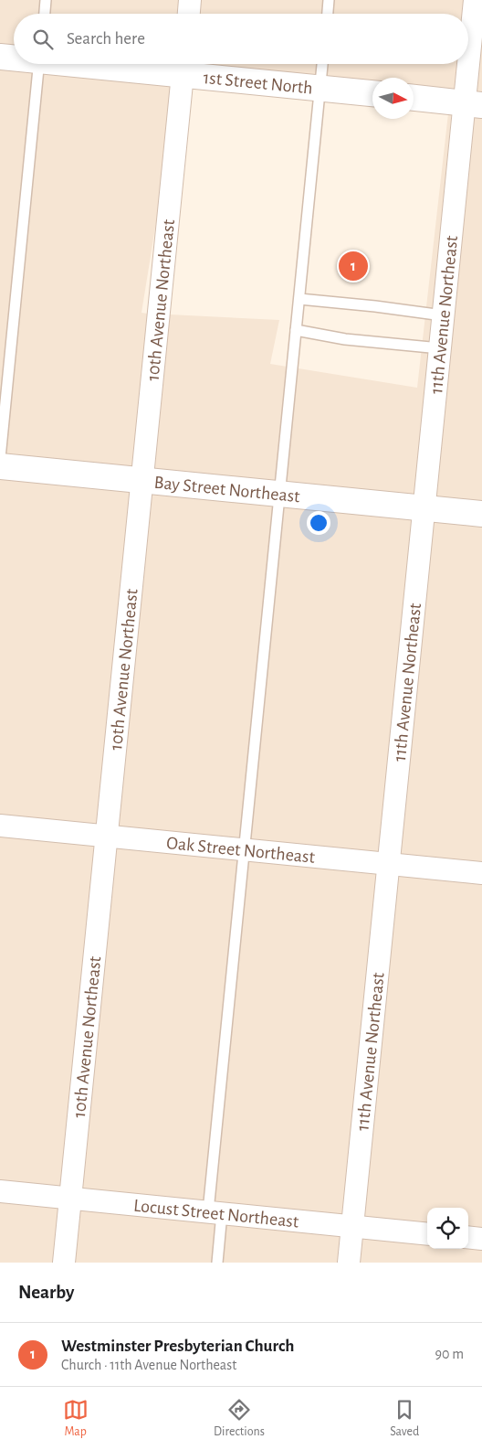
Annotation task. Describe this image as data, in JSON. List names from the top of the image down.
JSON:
{
  "streets": {
    "street": [
      "1st Street North",
      "10th Avenue Northeast",
      "11th Avenue Northeast",
      "Bay Street Northeast",
      "Oak Street Northeast",
      "Locust Street Northeast"
    ]
  },
  "crossings": [
    ["1st Street North", "10th Avenue Northeast"],
    ["10th Avenue Northeast", "Bay Street Northeast"],
    ["10th Avenue Northeast", "Oak Street Northeast"],
    ["10th Avenue Northeast", "Locust Street Northeast"],
    ["11th Avenue Northeast", "Bay Street Northeast"],
    ["11th Avenue Northeast", "Oak Street Northeast"],
    ["11th Avenue Northeast", "Locust Street Northeast"]
  ],
  "north": "right",
  "page": {
    "search": "Search here",
    "pins": "1",
    "heading": "Nearby",
    "list": [
      {
        "mark": "1",
        "name": "Westminster Presbyterian Church",
        "note": "Church · 11th Avenue Northeast",
        "value": "90 m"
      }
    ],
    "nav": ["Map", "Directions", "Saved"]
  }
}
